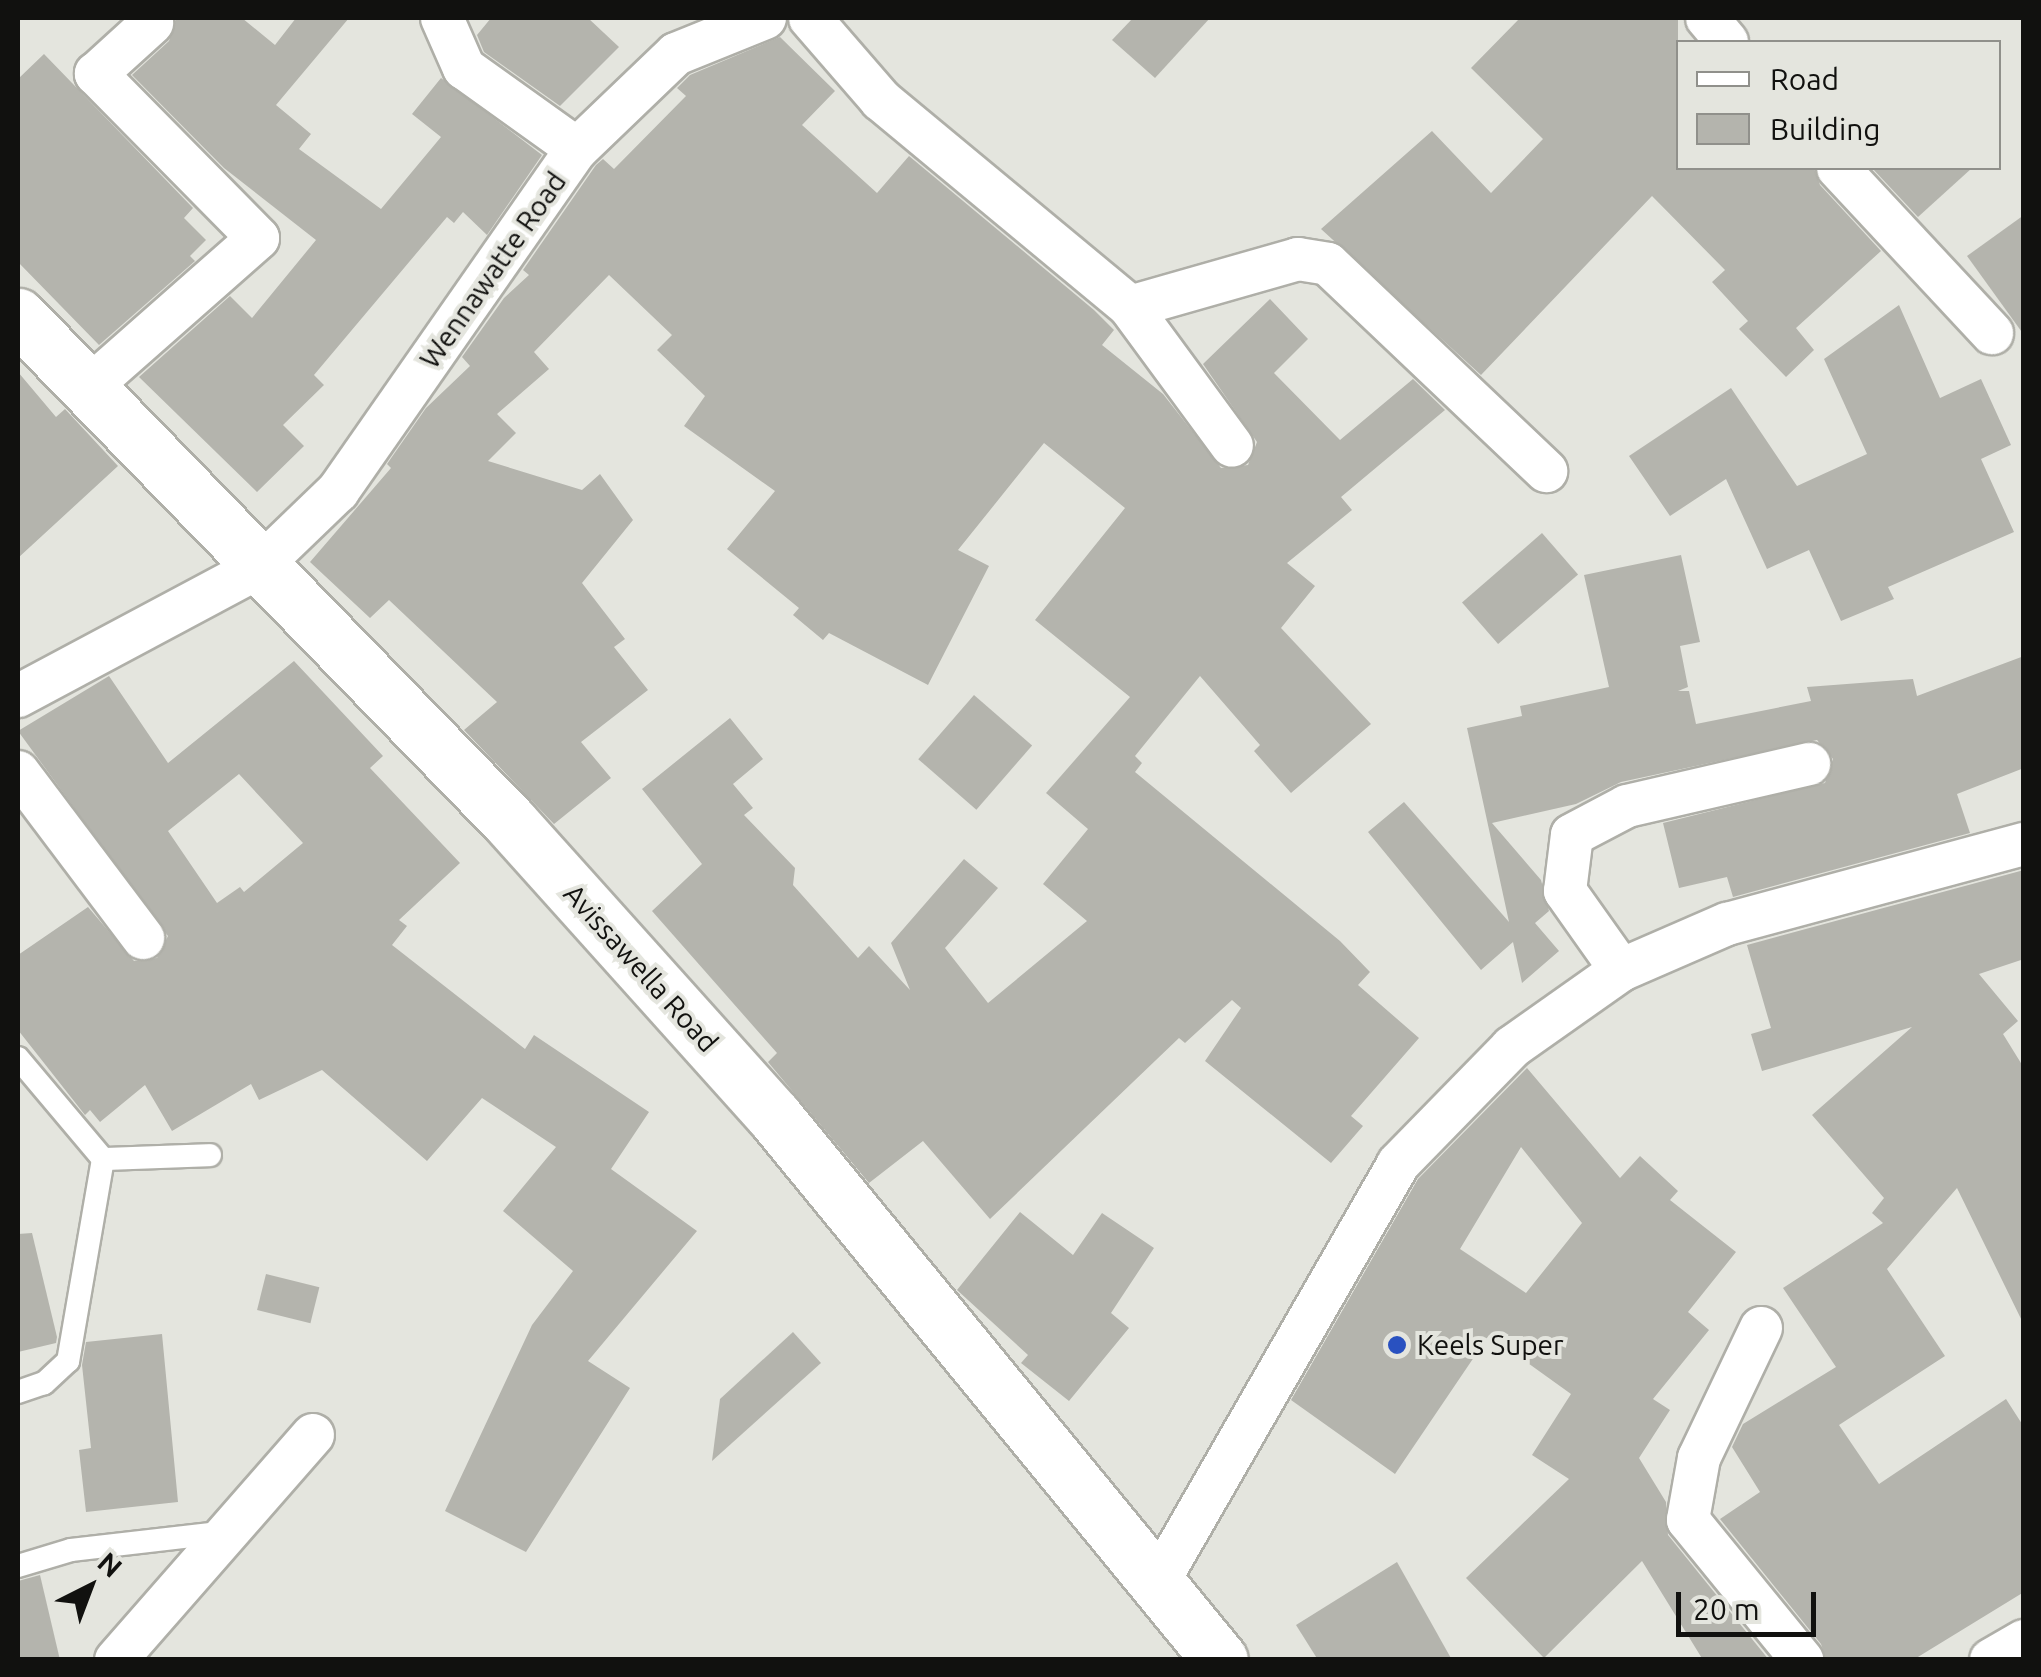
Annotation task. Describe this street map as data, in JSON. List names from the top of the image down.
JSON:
{
  "streets": {
    "main road": ["Avissawella Road"],
    "street": ["Wennawatte Road"]
  },
  "crossings": [
    ["Wennawatte Road", "Avissawella Road"]
  ],
  "places": ["Keels Super"],
  "legend": ["Road", "Building"],
  "scale_bar": "20 m",
  "north": "top right"
}
